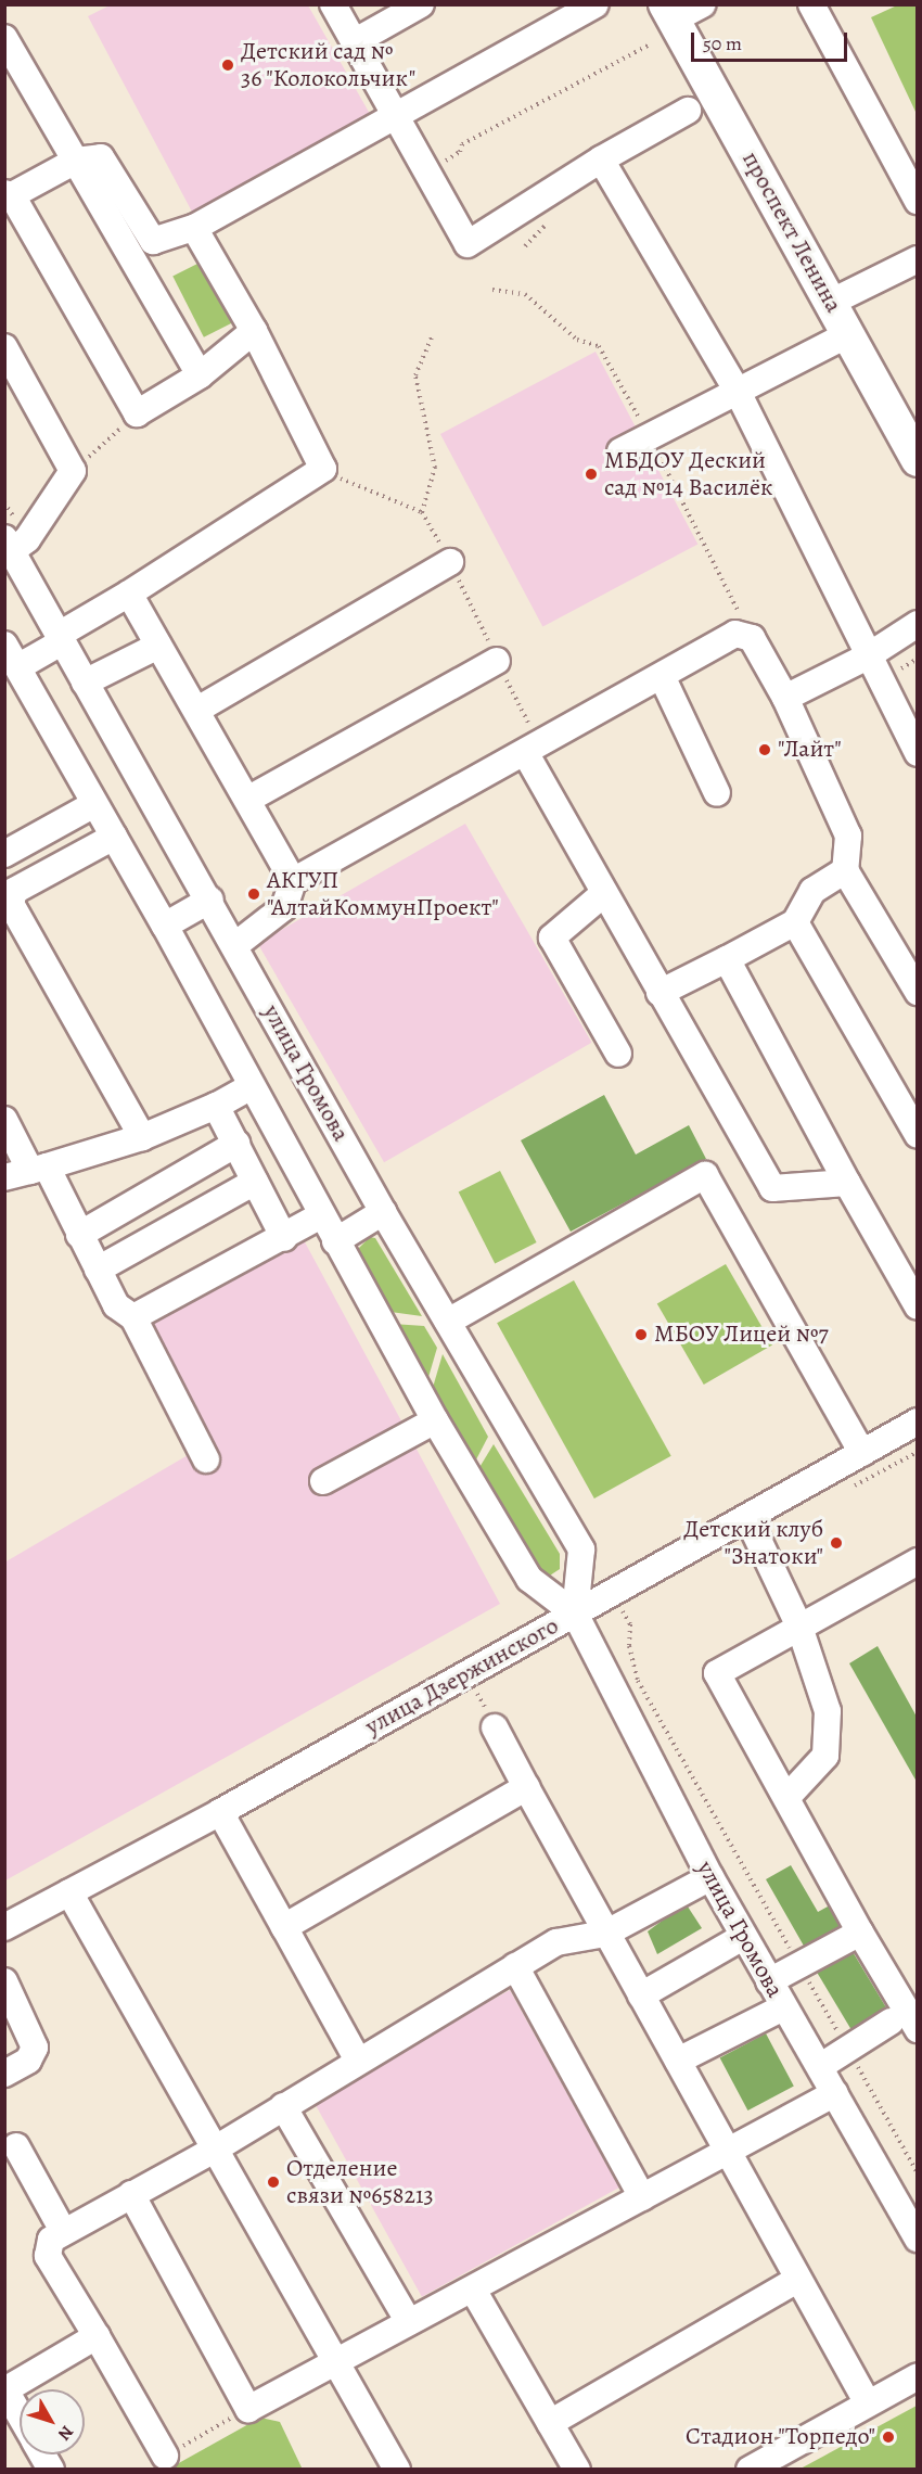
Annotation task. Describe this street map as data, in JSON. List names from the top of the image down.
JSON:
{
  "streets": {
    "main road": ["проспект Ленина"],
    "street": ["улица Громова", "улица Дзержинского"]
  },
  "crossings": [
    ["улица Громова", "улица Дзержинского"]
  ],
  "places": [
    "Детский сад № 36 \"Колокольчик\"",
    "МБДОУ Деский сад №14 Василёк",
    "\"Лайт\"",
    "АКГУП \"АлтайКоммунПроект\"",
    "МБОУ Лицей №7",
    "Детский клуб \"Знатоки\"",
    "Отделение связи №658213",
    "Стадион \"Торпедо\""
  ],
  "scale_bar": "50 m",
  "north": "bottom right"
}
